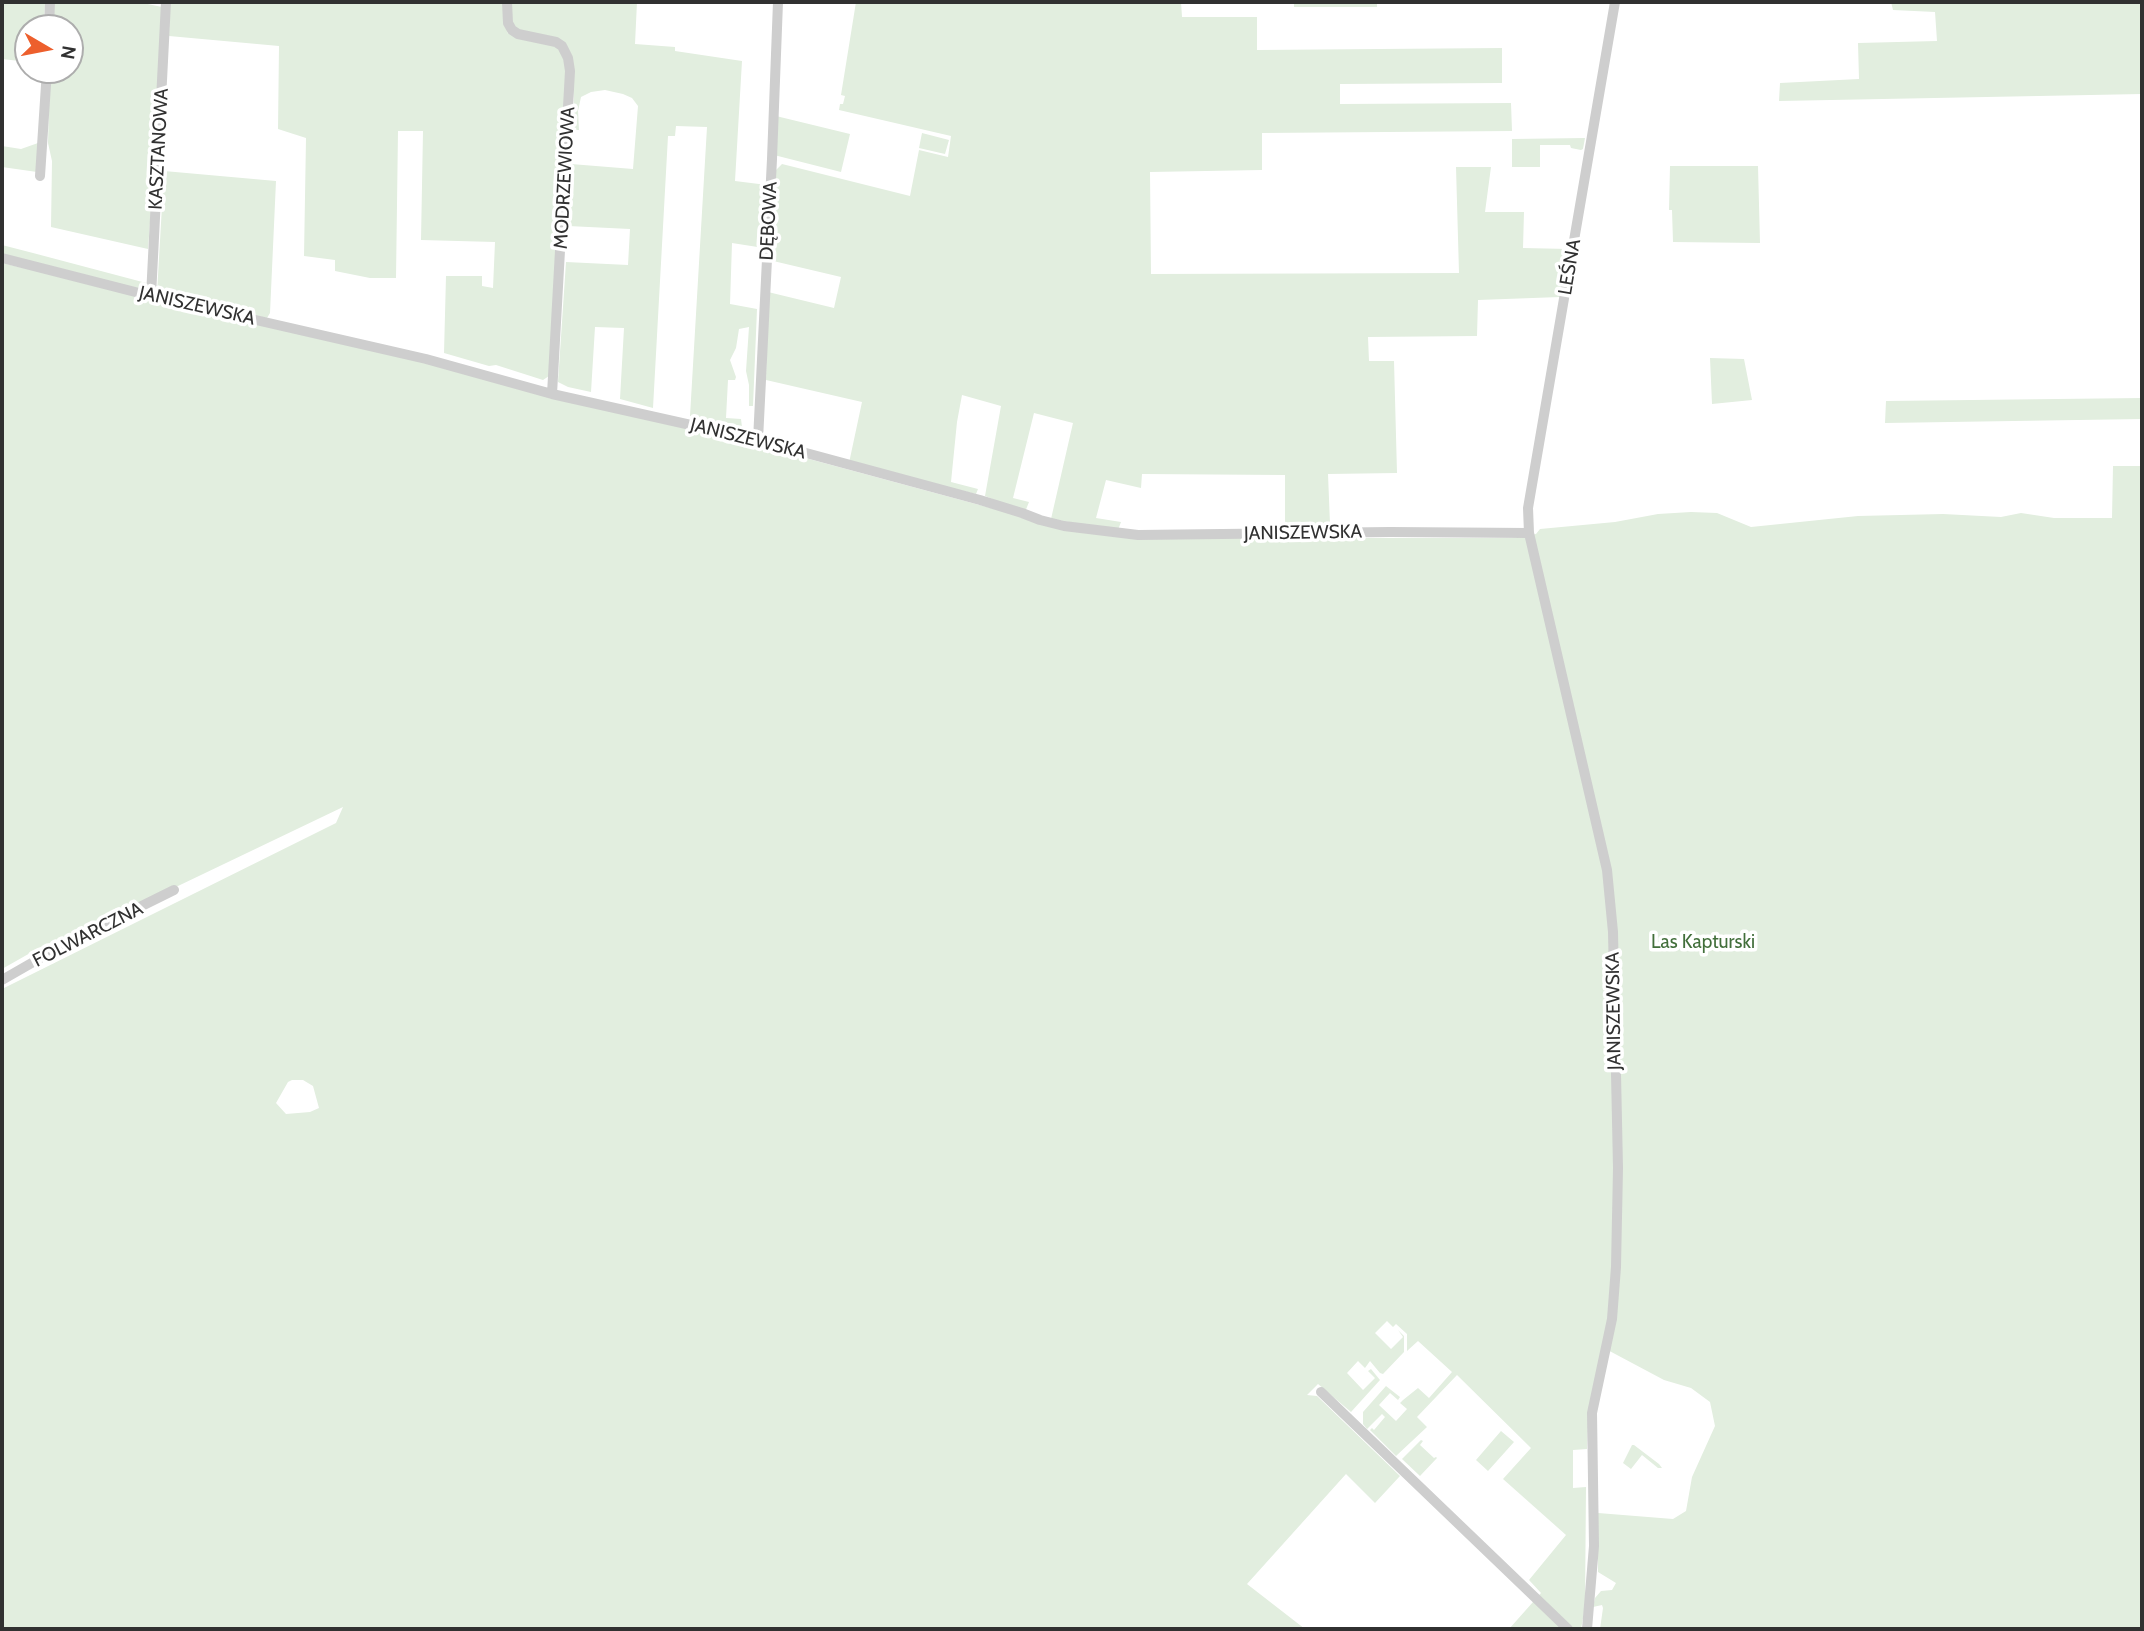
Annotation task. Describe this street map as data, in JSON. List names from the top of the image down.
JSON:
{
  "streets": {
    "street": [
      "KASZTANOWA",
      "MODRZEWIOWA",
      "DĘBOWA",
      "LEŚNA",
      "JANISZEWSKA",
      "FOLWARCZNA"
    ]
  },
  "crossings": [
    ["KASZTANOWA", "JANISZEWSKA"],
    ["MODRZEWIOWA", "JANISZEWSKA"],
    ["DĘBOWA", "JANISZEWSKA"],
    ["LEŚNA", "JANISZEWSKA"]
  ],
  "parks": ["Las Kapturski"],
  "north": "right"
}
